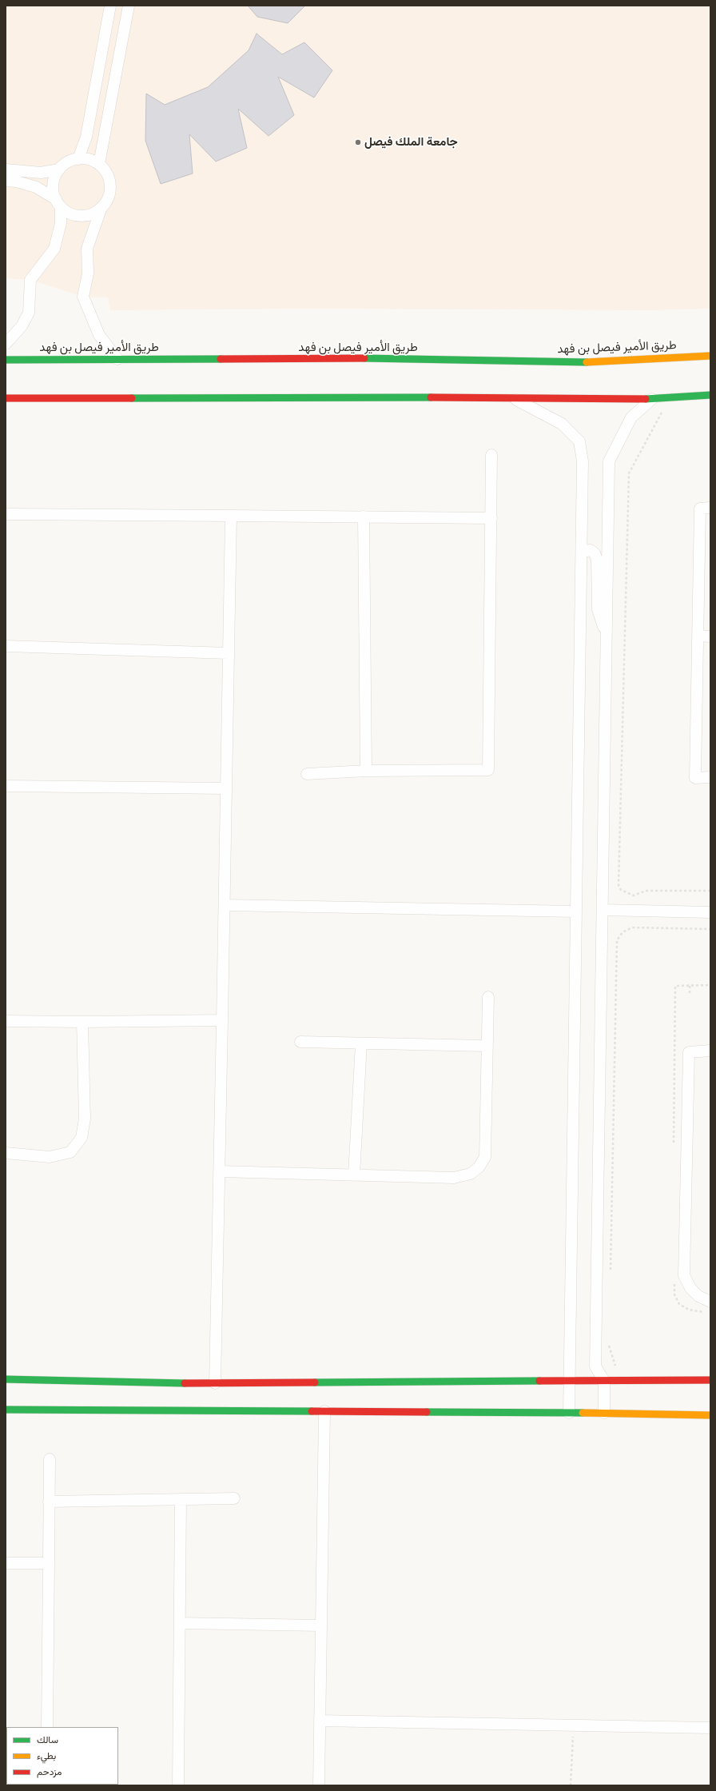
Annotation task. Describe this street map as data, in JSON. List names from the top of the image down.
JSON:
{
  "streets": {
    "main road": ["طريق الأمير فيصل بن فهد"]
  },
  "places": ["جامعة الملك فيصل"],
  "legend": ["سالك", "بطيء", "مزدحم"]
}
